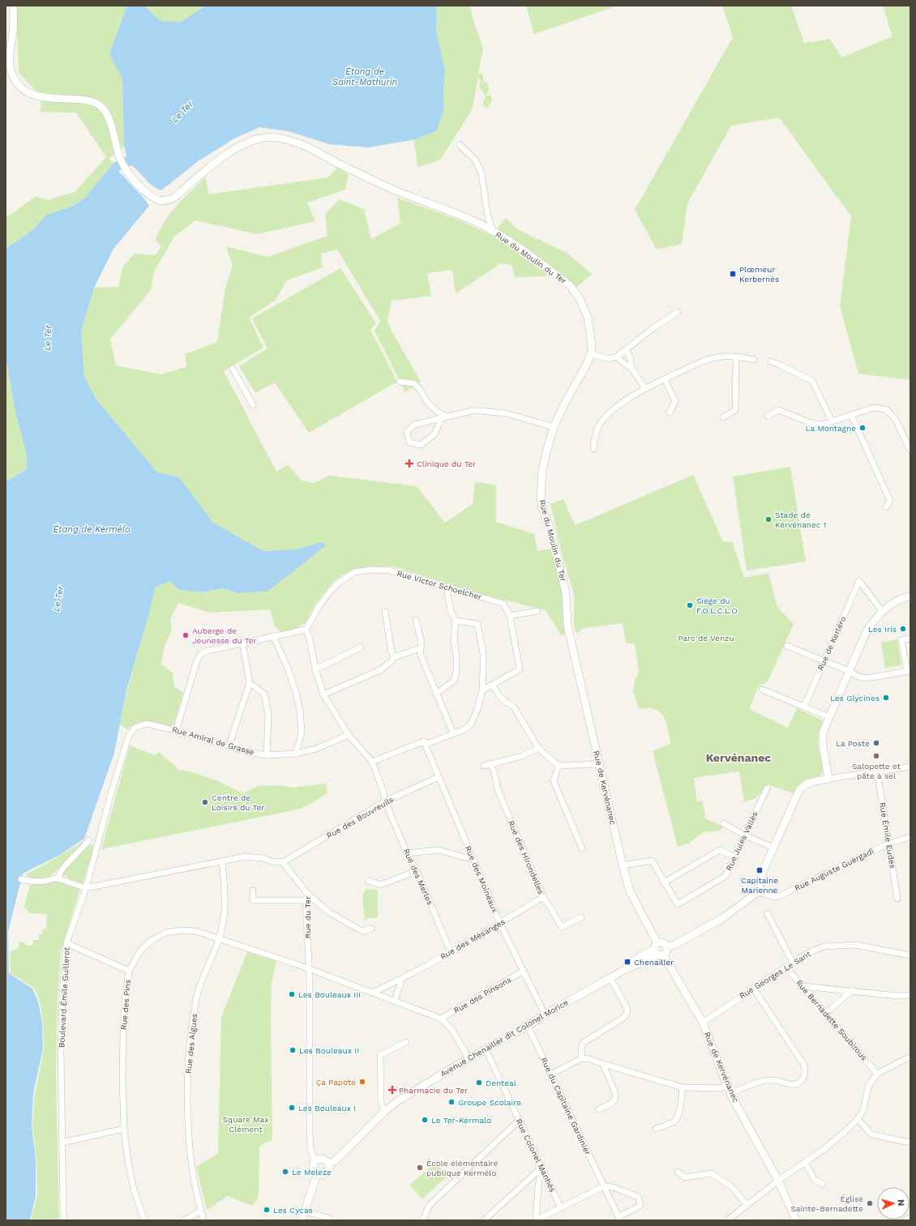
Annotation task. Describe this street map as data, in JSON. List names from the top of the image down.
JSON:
{
  "streets": {
    "street": [
      "Rue du Moulin du Ter",
      "Rue Victor Schoelcher",
      "Rue de Kerléro",
      "Rue Amiral de Grasse",
      "Rue de Kervénanec",
      "Rue des Bouvreuils",
      "Rue Émile Eudes",
      "Rue Jules Vallès",
      "Rue des Hirondelles",
      "Rue Auguste Guergadi",
      "Rue des Merles",
      "Rue des Moineaux",
      "Rue du Ter",
      "Rue des Mésanges",
      "Rue Georges Le Sant",
      "Rue des Pinsons",
      "Boulevard Émile Guillerot",
      "Rue des Pins",
      "Rue Bernadette Soubirous",
      "Avenue Chenailler dit Colonel Morice",
      "Rue des Algues",
      "Rue du Capitaine Gardinier",
      "Rue Colonel Manhès"
    ]
  },
  "crossings": [
    ["Rue du Moulin du Ter", "Rue de Kervénanec"],
    ["Rue Amiral de Grasse", "Boulevard Émile Guillerot"],
    ["Rue de Kervénanec", "Rue Jules Vallès"],
    ["Rue de Kervénanec", "Rue Georges Le Sant"],
    ["Rue de Kervénanec", "Avenue Chenailler dit Colonel Morice"],
    ["Rue des Bouvreuils", "Rue des Merles"],
    ["Rue des Bouvreuils", "Rue des Moineaux"],
    ["Rue des Bouvreuils", "Rue du Ter"],
    ["Rue Émile Eudes", "Rue Auguste Guergadi"],
    ["Rue des Hirondelles", "Rue des Mésanges"],
    ["Rue des Merles", "Rue des Mésanges"],
    ["Rue des Moineaux", "Rue des Mésanges"],
    ["Rue des Moineaux", "Rue des Pinsons"],
    ["Rue des Moineaux", "Avenue Chenailler dit Colonel Morice"],
    ["Rue du Ter", "Rue des Pins"],
    ["Rue du Ter", "Avenue Chenailler dit Colonel Morice"],
    ["Rue des Mésanges", "Rue des Pins"],
    ["Rue Georges Le Sant", "Rue Bernadette Soubirous"],
    ["Rue des Pinsons", "Rue des Pins"],
    ["Rue des Pins", "Rue des Algues"],
    ["Avenue Chenailler dit Colonel Morice", "Rue du Capitaine Gardinier"],
    ["Avenue Chenailler dit Colonel Morice", "Rue Colonel Manhès"]
  ],
  "districts": ["Kervénanec"],
  "water": ["Étang de Saint-Mathurin", "Le Ter", "Étang de Kermélo"],
  "parks": ["Parc de Venzu", "Square Max Clément"],
  "places": {
    "transit": ["Plœmeur Kerbernès", "Capitaine Marienne", "Chenailler"],
    "other": [
      "La Montagne",
      "Stade de Kervénanec 1",
      "Siège du F.O.L.C.L.O",
      "Les Iris",
      "Auberge de Jeunesse du Ter",
      "Les Glycines",
      "La Poste",
      "Salopette et pâte à sel",
      "Centre de Loisirs du Ter",
      "Les Bouleaux III",
      "Les Bouleaux II",
      "Ça Papote",
      "Denteal",
      "Groupe Scolaire",
      "Les Bouleaux I",
      "Le Ter-Kermalo",
      "École élémentaire publique Kermélo",
      "Le Meleze",
      "Église Sainte-Bernadette",
      "Les Cycas"
    ],
    "health": ["Clinique du Ter", "Pharmacie du Ter"]
  },
  "north": "right"
}
